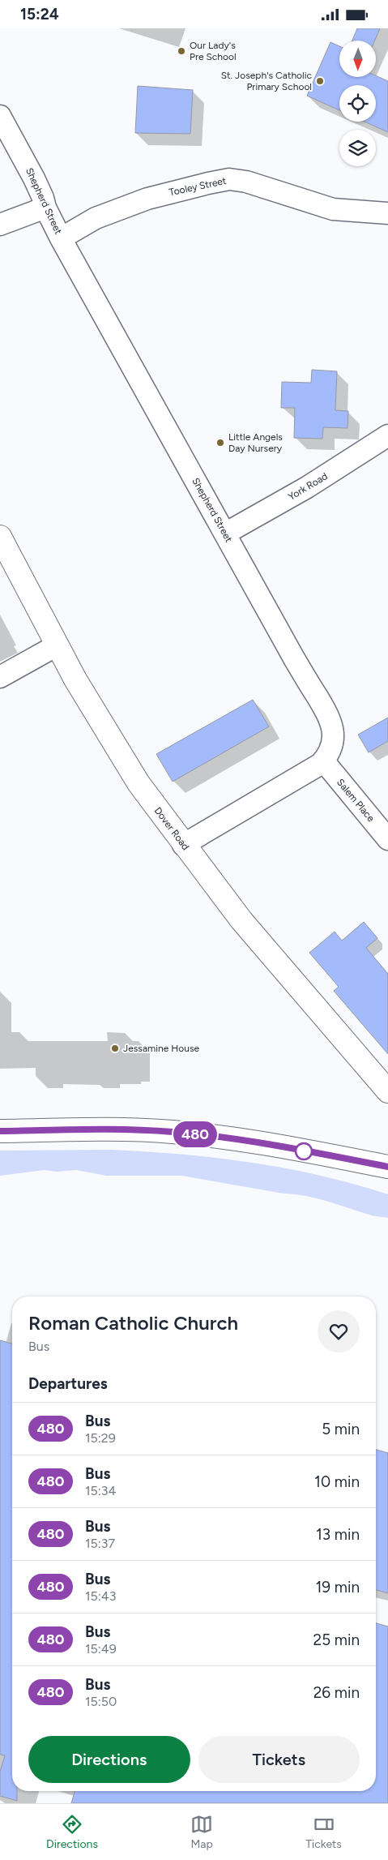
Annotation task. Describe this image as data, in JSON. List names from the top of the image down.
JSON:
{
  "streets": {
    "street": [
      "Tooley Street",
      "Shepherd Street",
      "York Road",
      "Salem Place",
      "Dover Road"
    ]
  },
  "crossings": [
    ["Tooley Street", "Shepherd Street"],
    ["Shepherd Street", "York Road"],
    ["Shepherd Street", "Salem Place"],
    ["Shepherd Street", "Dover Road"]
  ],
  "places": [
    "Our Lady's Pre School",
    "St. Joseph's Catholic Primary School",
    "Little Angels Day Nursery",
    "Jessamine House"
  ],
  "lines": ["bus line 480"],
  "north": "bottom",
  "page": {
    "status": "15:24",
    "on_map": "480",
    "heading": [
      ["Roman Catholic Church", "Bus"],
      "Departures"
    ],
    "list": [
      {
        "mark": "480",
        "name": "Bus",
        "note": "15:29",
        "value": "5 min"
      },
      {
        "mark": "480",
        "name": "Bus",
        "note": "15:34",
        "value": "10 min"
      },
      {
        "mark": "480",
        "name": "Bus",
        "note": "15:37",
        "value": "13 min"
      },
      {
        "mark": "480",
        "name": "Bus",
        "note": "15:43",
        "value": "19 min"
      },
      {
        "mark": "480",
        "name": "Bus",
        "note": "15:49",
        "value": "25 min"
      },
      {
        "mark": "480",
        "name": "Bus",
        "note": "15:50",
        "value": "26 min"
      }
    ],
    "buttons": ["Directions", "Tickets"],
    "tabs": ["Directions", "Map", "Tickets"]
  }
}
